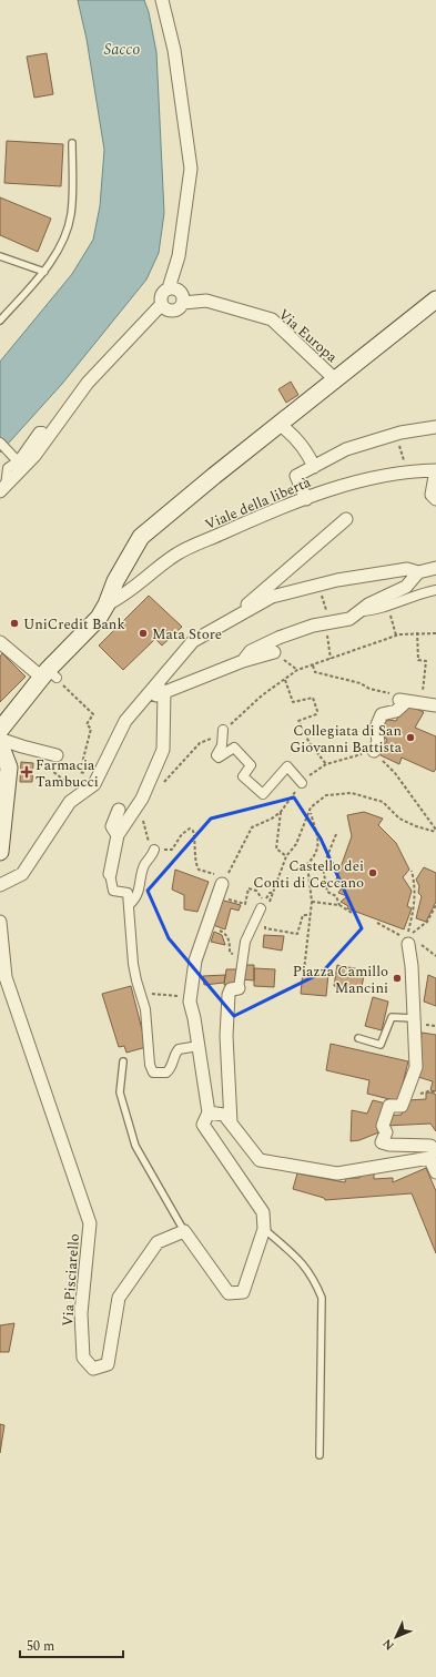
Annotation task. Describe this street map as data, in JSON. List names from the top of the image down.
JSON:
{
  "streets": {
    "street": ["Via Europa", "Viale della libertà", "Via Pisciarello"]
  },
  "water": ["Sacco"],
  "places": {
    "other": [
      "UniCredit Bank",
      "Mata Store",
      "Collegiata di San Giovanni Battista",
      "Castello dei Conti di Ceccano",
      "Piazza Camillo Mancini"
    ],
    "health": ["Farmacia Tambucci"]
  },
  "scale_bar": "50 m",
  "north": "bottom left"
}
